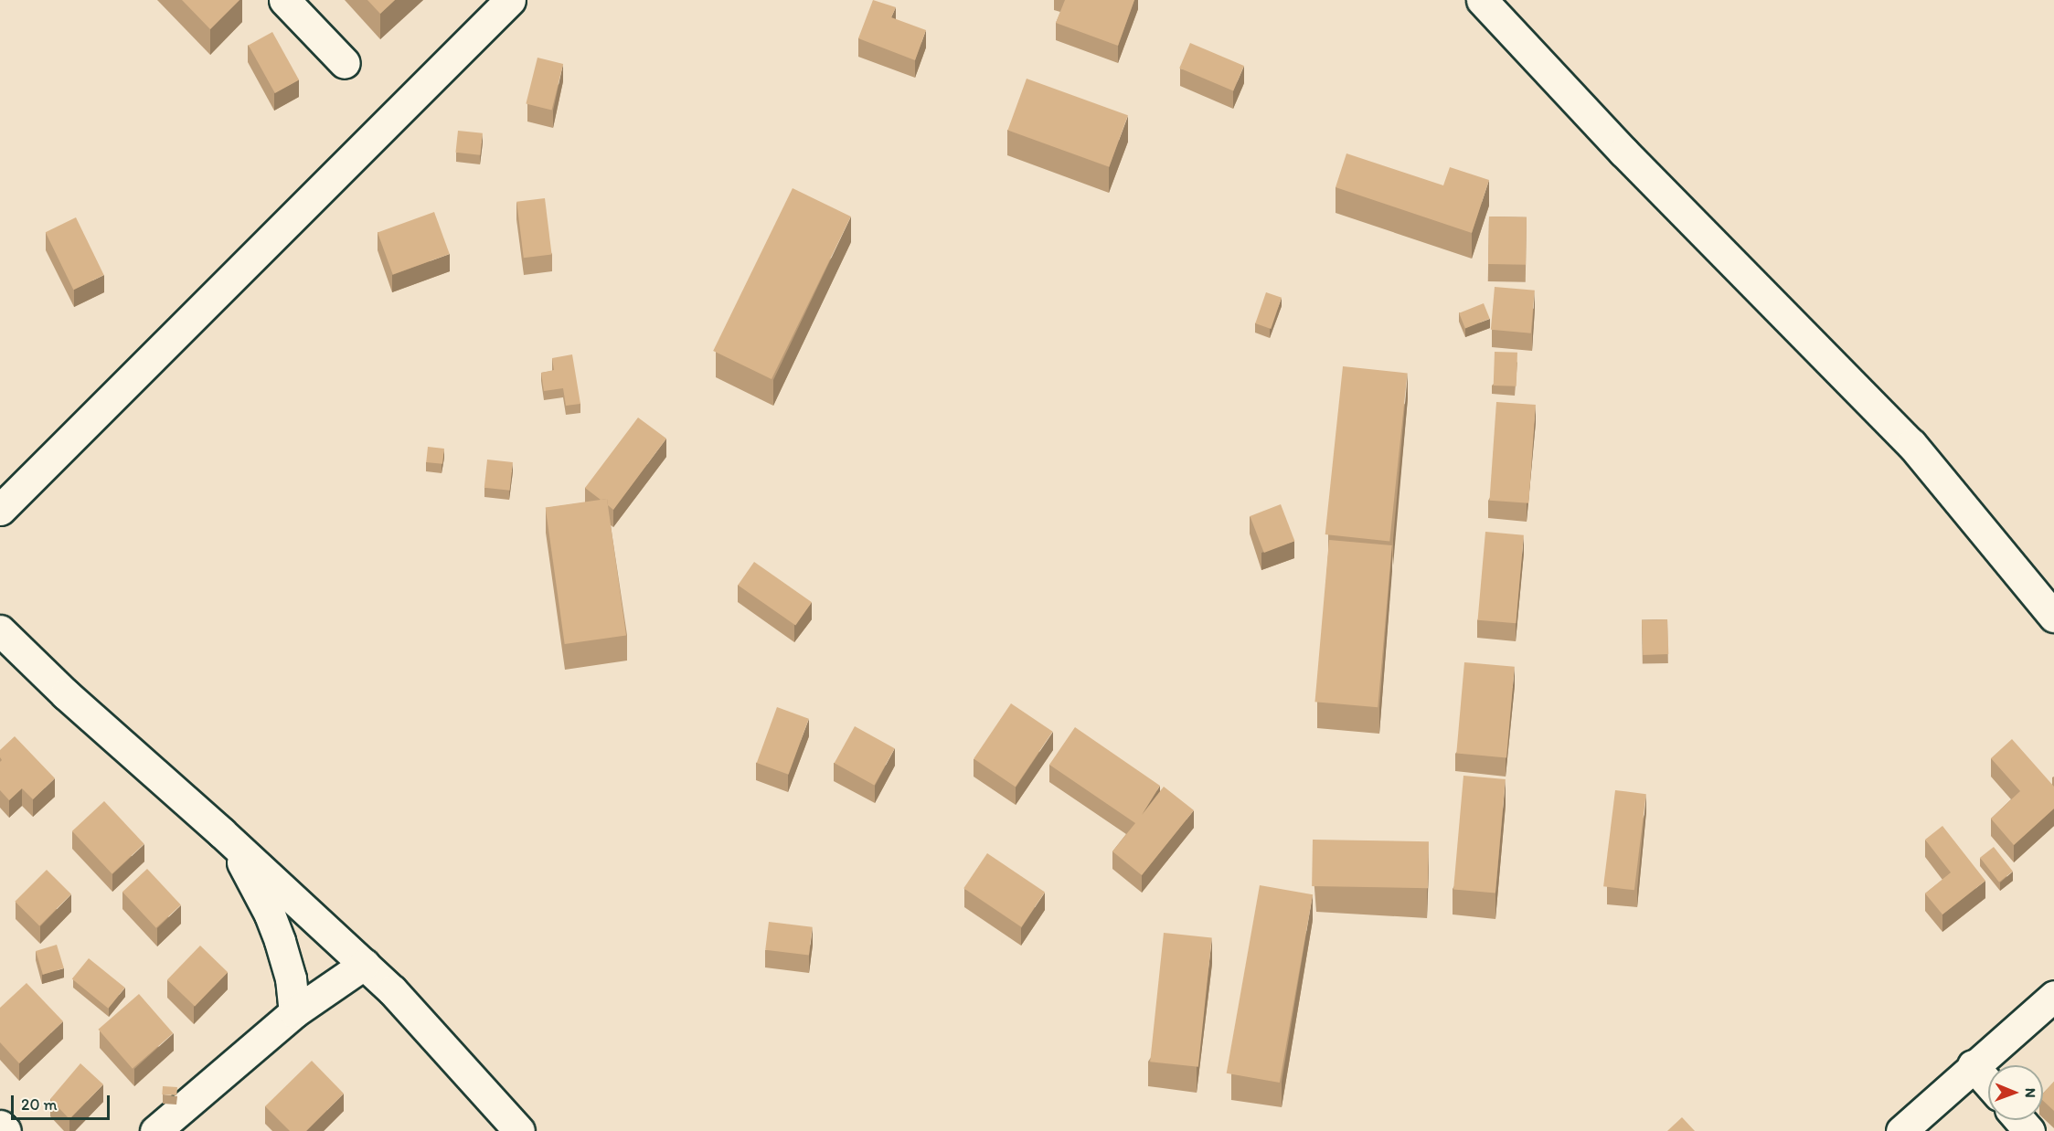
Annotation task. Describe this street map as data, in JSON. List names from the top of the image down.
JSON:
{
  "scale_bar": "20 m",
  "north": "right"
}
